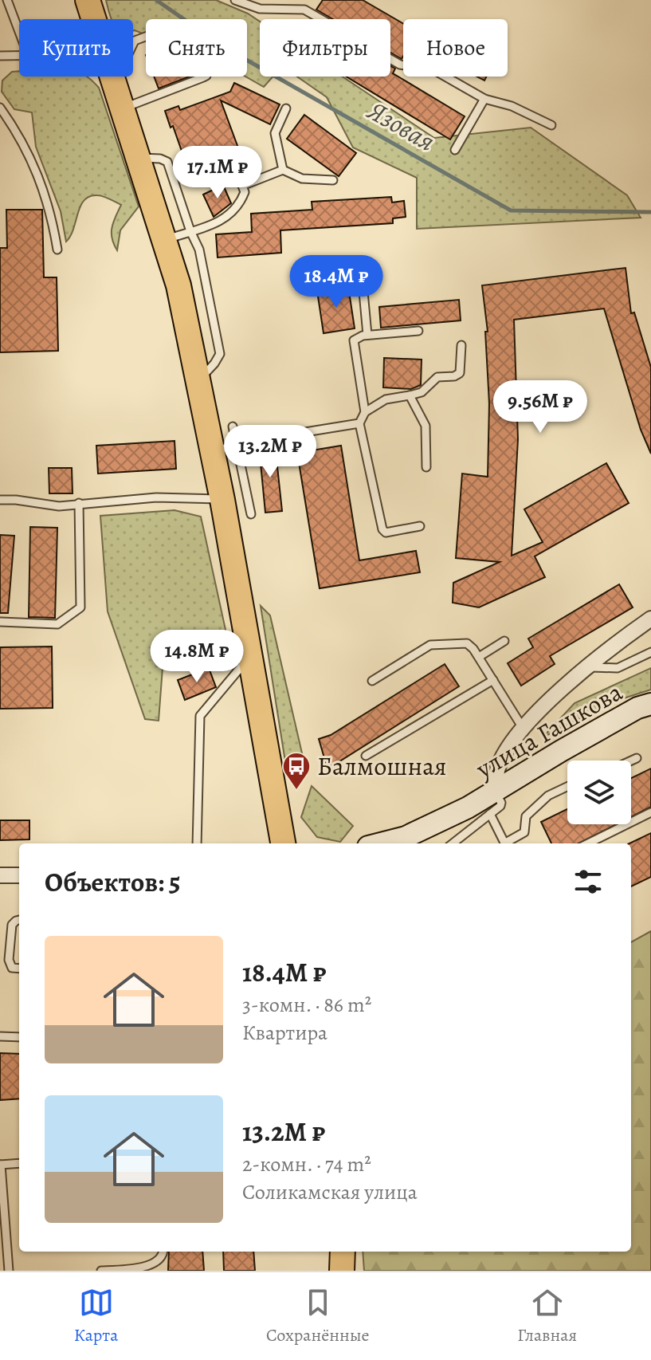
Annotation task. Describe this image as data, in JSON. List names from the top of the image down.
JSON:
{
  "streets": {
    "street": ["улица Гашкова"]
  },
  "water": ["Язовая"],
  "places": {
    "bus stop": ["Балмошная"]
  },
  "page": {
    "chip": [
      "Купить",
      "Снять",
      "Фильтры",
      "Новое"
    ],
    "price": [
      "17.1M ₽",
      "18.4M ₽",
      "9.56M ₽",
      "13.2M ₽",
      "14.8M ₽"
    ],
    "heading": "Объектов: 5",
    "list": [
      {
        "name": "18.4M ₽",
        "note": "3-комн. · 86 m² · Квартира"
      },
      {
        "name": "13.2M ₽",
        "note": "2-комн. · 74 m² · Соликамская улица"
      }
    ],
    "tabs": ["Карта", "Сохранённые", "Главная"]
  }
}
